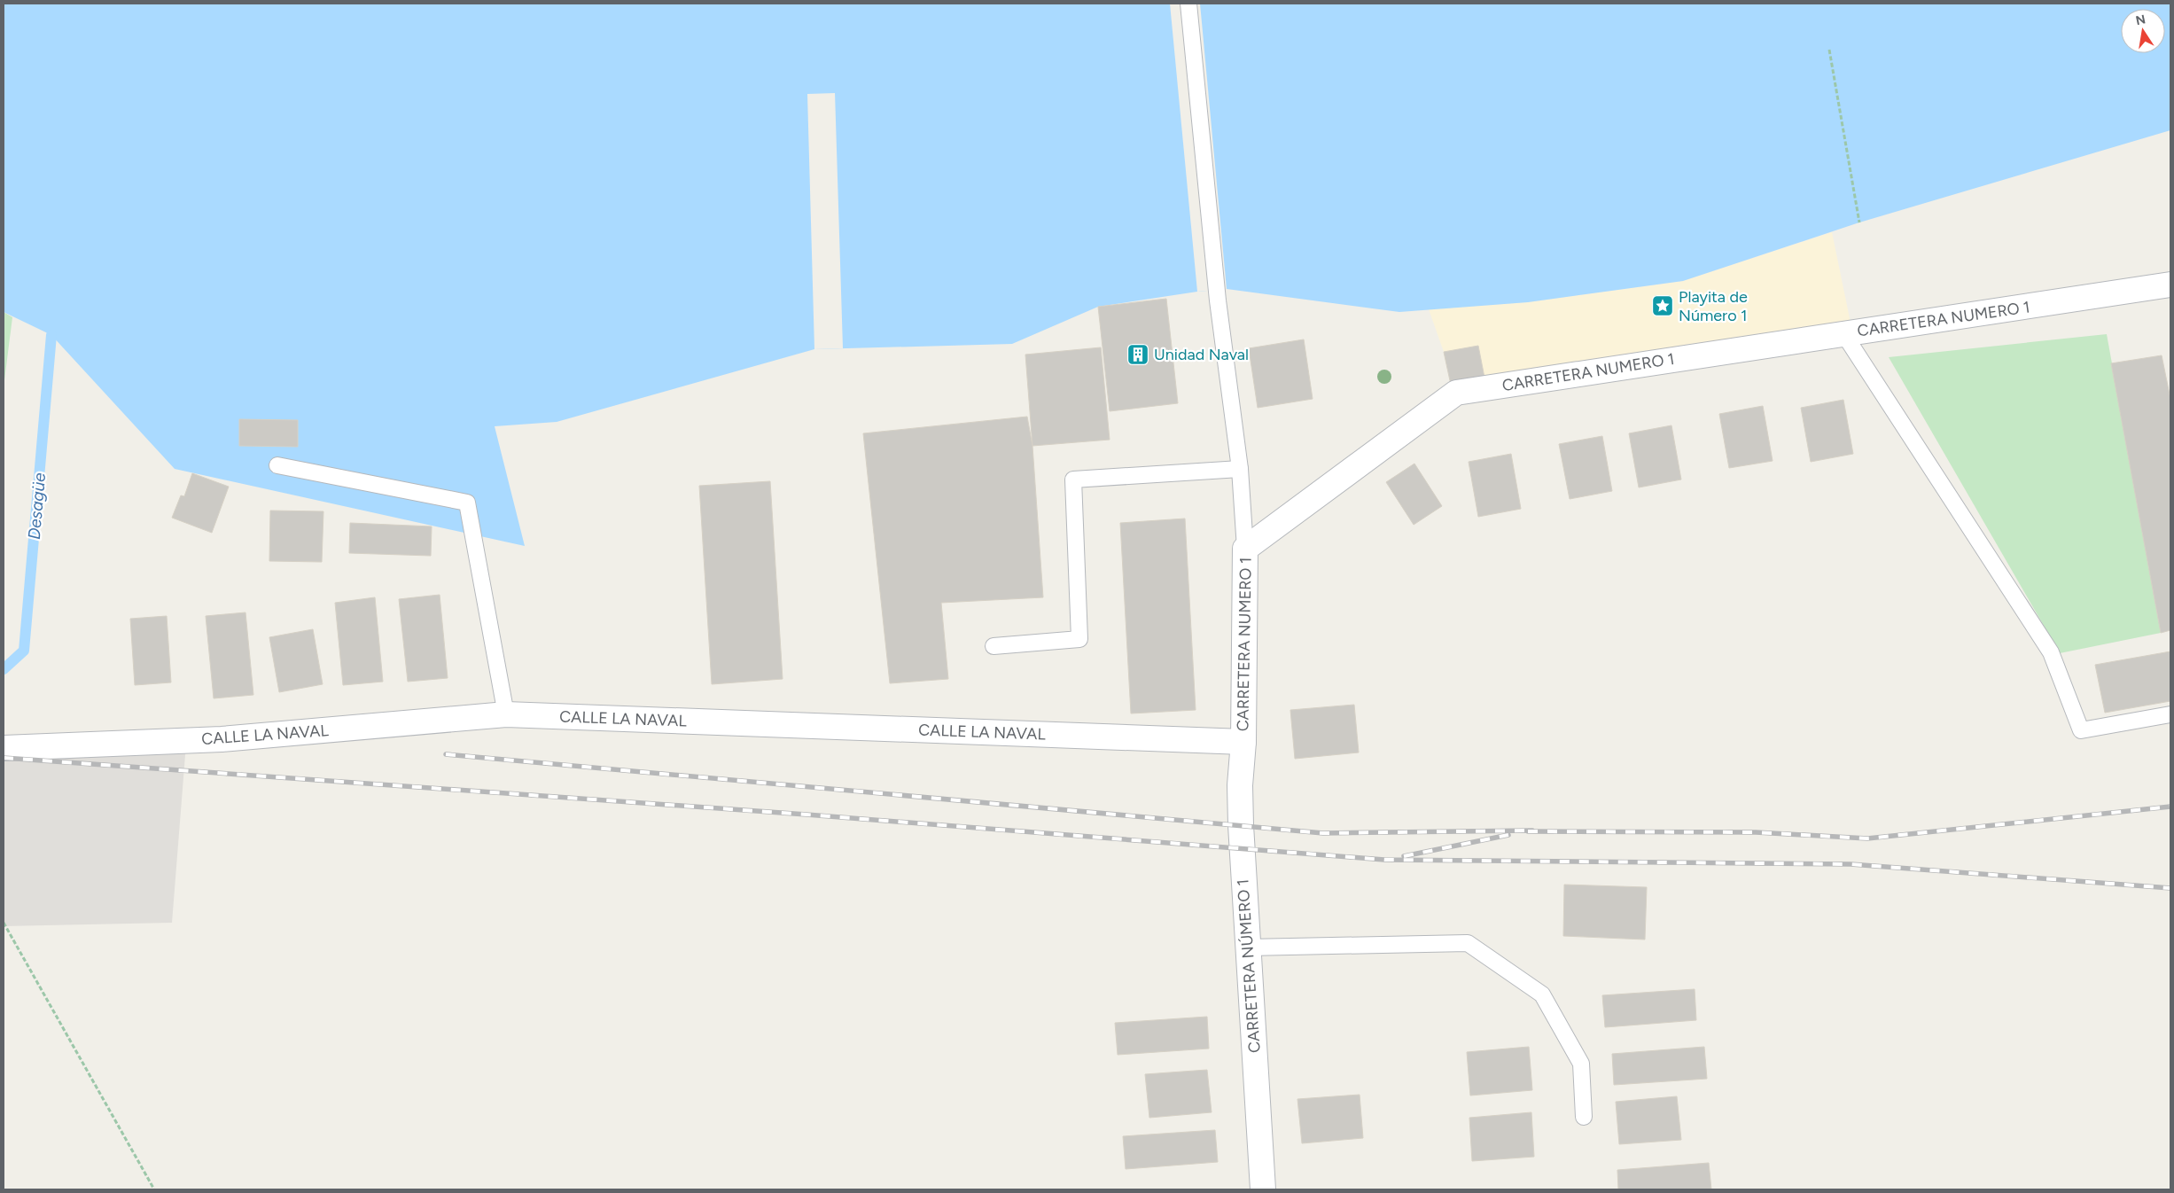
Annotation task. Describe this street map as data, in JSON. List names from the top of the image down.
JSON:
{
  "streets": {
    "street": ["CARRETERA NUMERO 1", "CALLE LA NAVAL", "CARRETERA NÚMERO 1"]
  },
  "crossings": [
    ["CARRETERA NUMERO 1", "CALLE LA NAVAL"],
    ["CARRETERA NUMERO 1", "CARRETERA NÚMERO 1"],
    ["CALLE LA NAVAL", "CARRETERA NÚMERO 1"]
  ],
  "water": ["Desagüe"],
  "places": {
    "place": ["Playita de Número 1"],
    "building": ["Unidad Naval"]
  },
  "north": "top"
}
